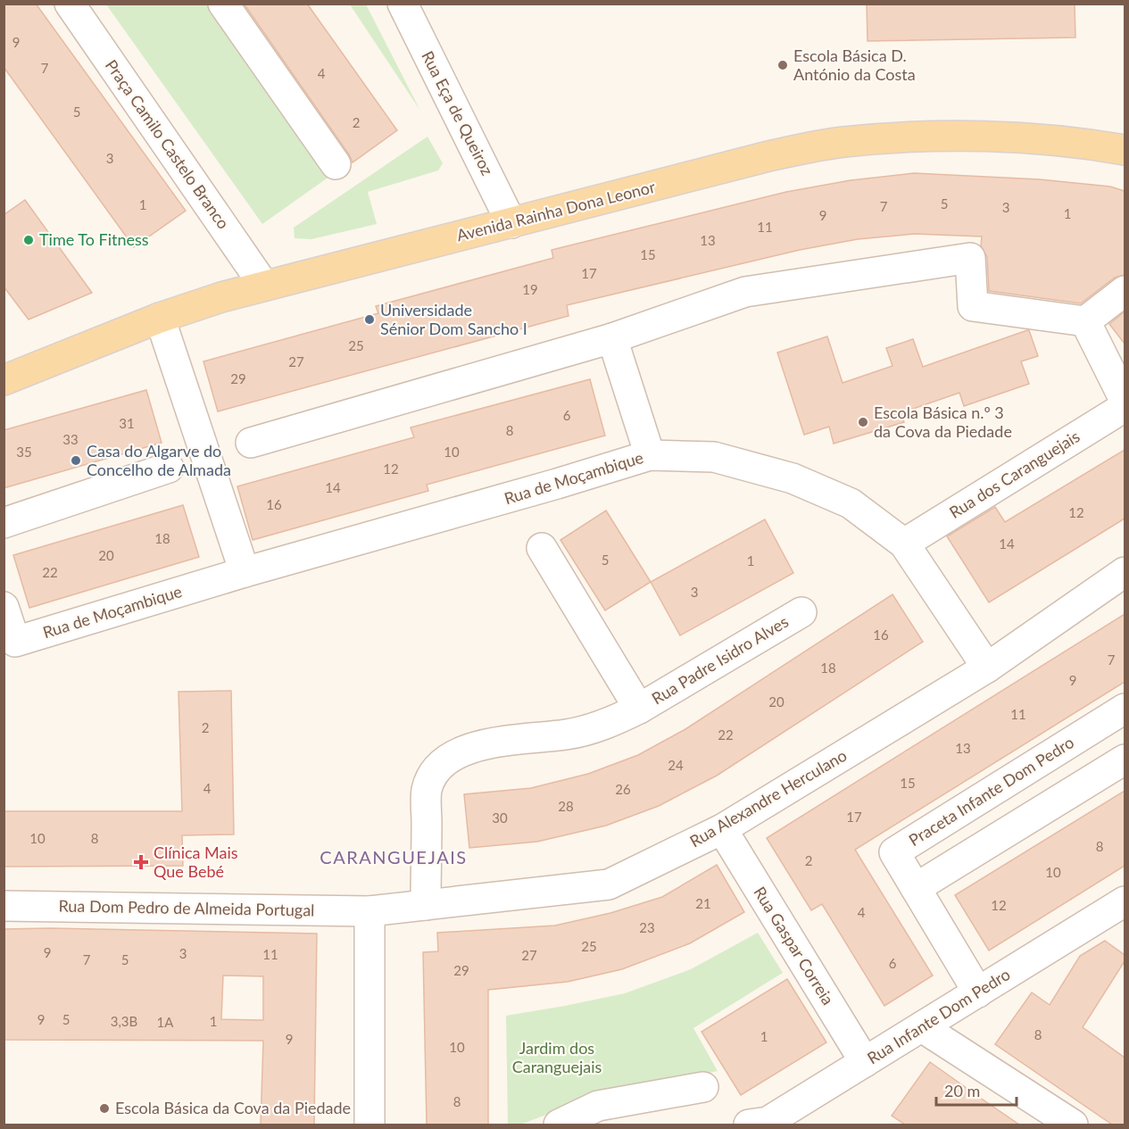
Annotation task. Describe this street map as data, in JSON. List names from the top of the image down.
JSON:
{
  "streets": {
    "main road": ["Avenida Rainha Dona Leonor"],
    "street": [
      "Rua Eça de Queiroz",
      "Praça Camilo Castelo Branco",
      "Rua dos Caranguejais",
      "Rua de Moçambique",
      "Rua Padre Isidro Alves",
      "Praceta Infante Dom Pedro",
      "Rua Alexandre Herculano",
      "Rua Dom Pedro de Almeida Portugal",
      "Rua Gaspar Correia",
      "Rua Infante Dom Pedro"
    ]
  },
  "crossings": [
    ["Rua Eça de Queiroz", "Avenida Rainha Dona Leonor"],
    ["Praça Camilo Castelo Branco", "Avenida Rainha Dona Leonor"],
    ["Rua dos Caranguejais", "Rua de Moçambique"],
    ["Rua de Moçambique", "Rua Alexandre Herculano"],
    ["Rua Padre Isidro Alves", "Rua Alexandre Herculano"],
    ["Praceta Infante Dom Pedro", "Rua Infante Dom Pedro"],
    ["Rua Alexandre Herculano", "Rua Dom Pedro de Almeida Portugal"],
    ["Rua Alexandre Herculano", "Rua Gaspar Correia"],
    ["Rua Gaspar Correia", "Rua Infante Dom Pedro"]
  ],
  "districts": ["CARANGUEJAIS"],
  "parks": ["Jardim dos Caranguejais"],
  "places": {
    "other": [
      "Escola Básica D. António da Costa",
      "Time To Fitness",
      "Universidade Sénior Dom Sancho I",
      "Escola Básica n.º 3 da Cova da Piedade",
      "Casa do Algarve do Concelho de Almada",
      "Escola Básica da Cova da Piedade"
    ],
    "health": ["Clínica Mais Que Bebé"]
  },
  "house_numbers": [
    "9",
    "7",
    "4",
    "5",
    "2",
    "3",
    "5",
    "1",
    "7",
    "3",
    "1",
    "9",
    "11",
    "13",
    "15",
    "17",
    "19",
    "25",
    "27",
    "29",
    "6",
    "31",
    "8",
    "33",
    "35",
    "10",
    "12",
    "14",
    "16",
    "12",
    "18",
    "14",
    "20",
    "5",
    "1",
    "22",
    "3",
    "16",
    "7",
    "18",
    "9",
    "20",
    "11",
    "2",
    "22",
    "13",
    "24",
    "15",
    "4",
    "26",
    "28",
    "17",
    "30",
    "10",
    "8",
    "8",
    "2",
    "10",
    "21",
    "12",
    "4",
    "23",
    "25",
    "9",
    "3",
    "11",
    "27",
    "7",
    "5",
    "6",
    "29",
    "9",
    "5",
    "3,3B",
    "1",
    "1A",
    "8",
    "1",
    "9",
    "10",
    "8"
  ],
  "scale_bar": "20 m"
}
